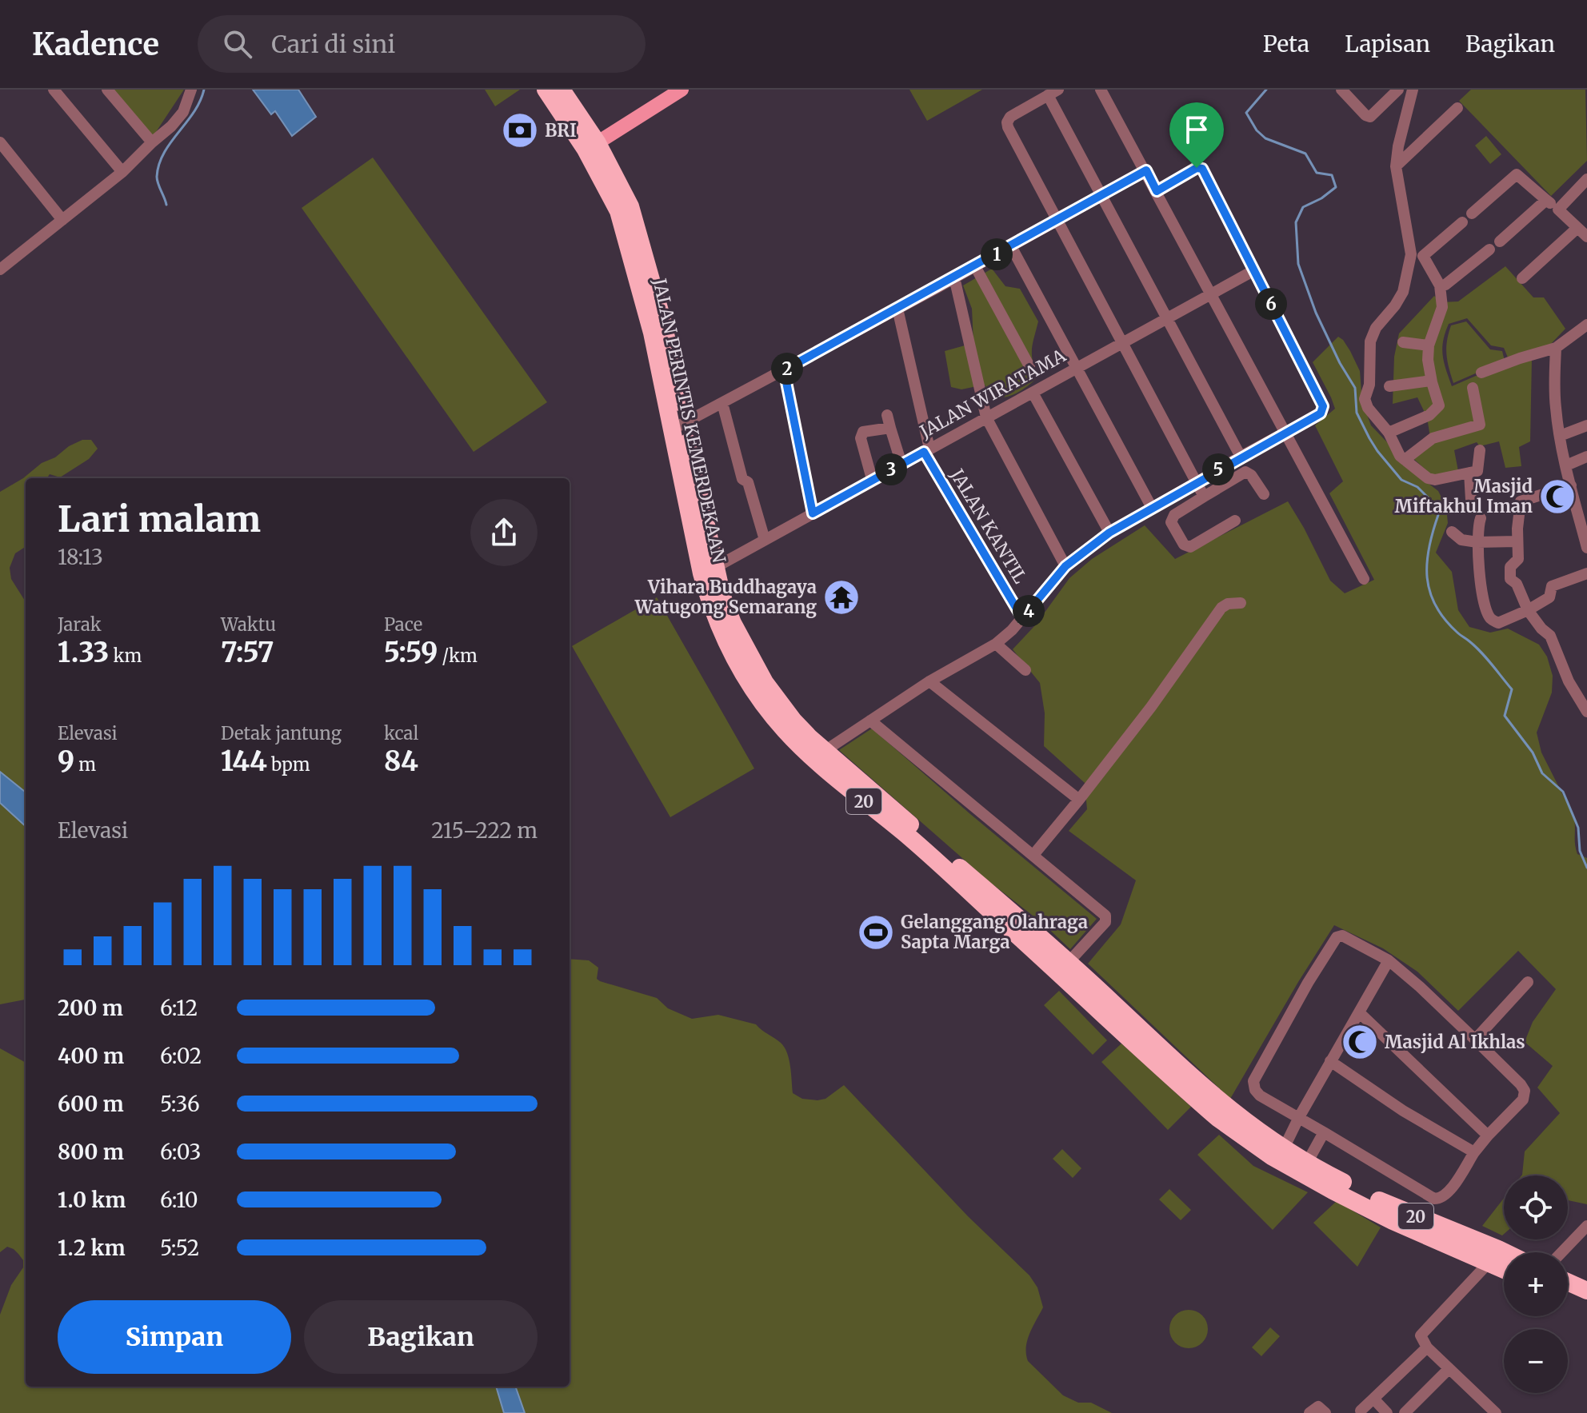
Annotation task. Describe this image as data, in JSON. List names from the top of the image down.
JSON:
{
  "streets": {
    "highway": ["JALAN PERINTIS KEMERDEKAAN", "20"],
    "street": ["JALAN WIRATAMA", "JALAN KANTIL"]
  },
  "crossings": [
    ["JALAN WIRATAMA", "JALAN PERINTIS KEMERDEKAAN"],
    ["JALAN WIRATAMA", "JALAN KANTIL"]
  ],
  "places": {
    "bank": ["BRI"],
    "mosque": ["Masjid Miftakhul Iman", "Masjid Al Ikhlas"],
    "temple": ["Vihara Buddhagaya Watugong Semarang"],
    "sports": ["Gelanggang Olahraga Sapta Marga"]
  },
  "page": {
    "header": "Kadence",
    "search": "Cari di sini",
    "nav": ["Peta", "Lapisan", "Bagikan"],
    "pins": [
      "1",
      "6",
      "2",
      "3",
      "5",
      "4"
    ],
    "heading": ["Lari malam", "18:13"],
    "stats": [
      ["Jarak", "1.33 km"],
      ["Waktu", "7:57"],
      ["Pace", "5:59 /km"],
      ["Elevasi", "9 m"],
      ["Detak jantung", "144 bpm"],
      ["kcal", "84"]
    ],
    "chart": ["Elevasi", "215–222 m"],
    "list": [
      {
        "name": "200 m",
        "note": "6:12"
      },
      {
        "name": "400 m",
        "note": "6:02"
      },
      {
        "name": "600 m",
        "note": "5:36"
      },
      {
        "name": "800 m",
        "note": "6:03"
      },
      {
        "name": "1.0 km",
        "note": "6:10"
      },
      {
        "name": "1.2 km",
        "note": "5:52"
      }
    ],
    "map_buttons": ["+", "−"],
    "buttons": ["Simpan", "Bagikan"]
  }
}
